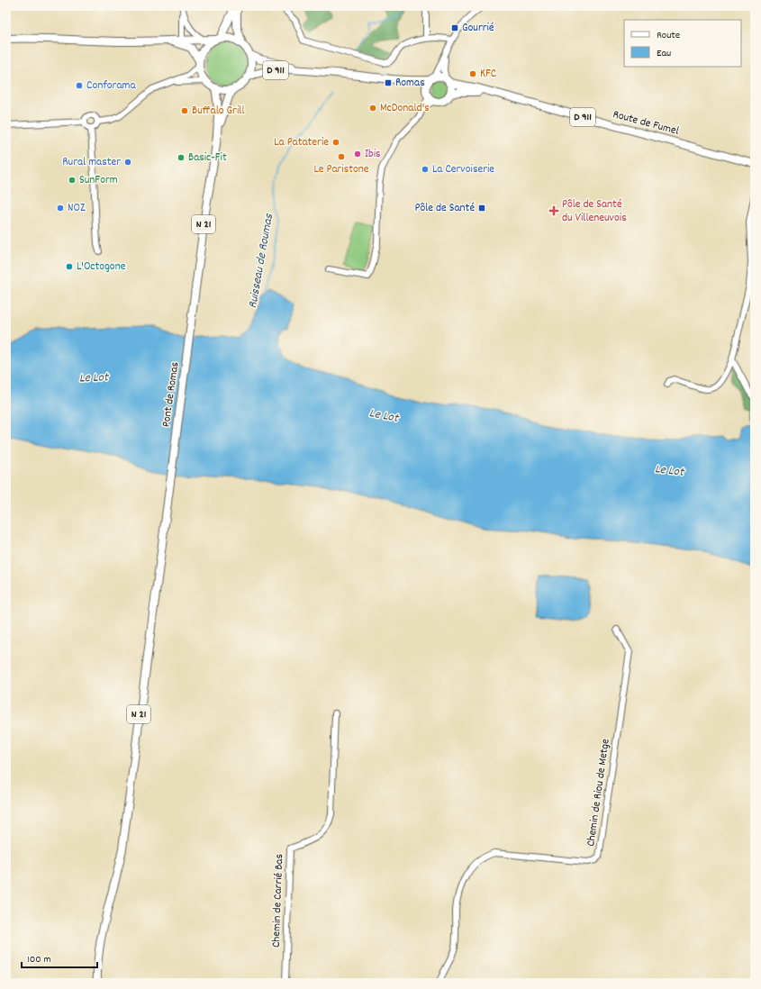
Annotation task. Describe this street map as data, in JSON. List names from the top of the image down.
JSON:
{
  "streets": {
    "main road": [
      "D 911",
      "Route de Fumel",
      "N 21",
      "Pont de Romas"
    ],
    "street": ["Chemin de Riou de Metge", "Chemin de Carrié Bas"]
  },
  "crossings": [
    ["D 911", "Route de Fumel"],
    ["D 911", "N 21"],
    ["N 21", "Pont de Romas"]
  ],
  "water": ["Ruisseau de Roumas", "Le Lot"],
  "places": {
    "transit": ["Gourrié", "Romas", "Pôle de Santé"],
    "other": [
      "KFC",
      "Conforama",
      "McDonald's",
      "Buffalo Grill",
      "La Pataterie",
      "Ibis",
      "Le Paristone",
      "Basic-Fit",
      "Rural master",
      "La Cervoiserie",
      "SunForm",
      "NOZ",
      "L'Octogone"
    ],
    "health": ["Pôle de Santé du Villeneuvois"]
  },
  "legend": ["Route", "Eau"],
  "scale_bar": "100 m"
}
